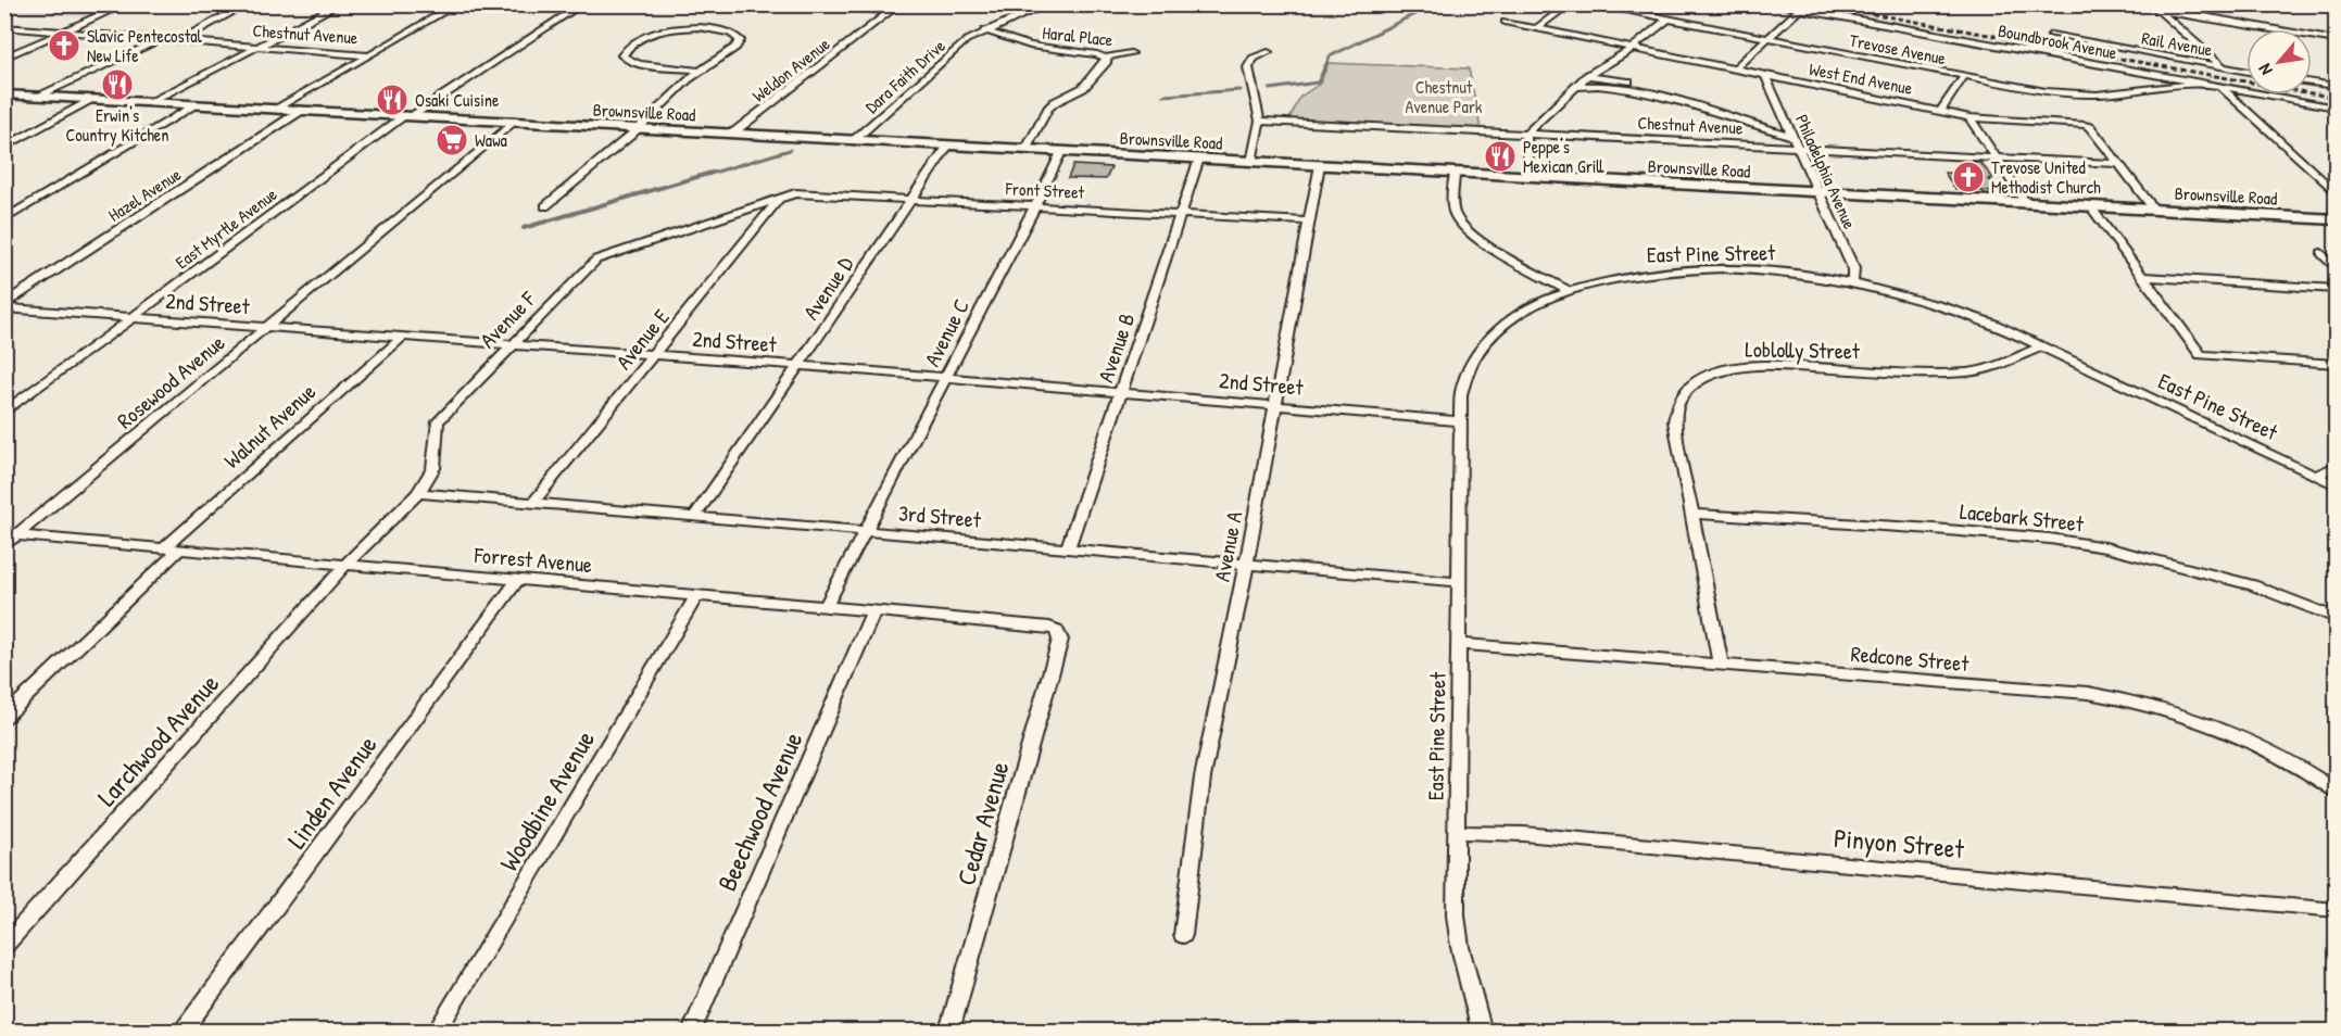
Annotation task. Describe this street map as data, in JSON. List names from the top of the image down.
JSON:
{
  "streets": {
    "street": [
      "Chestnut Avenue",
      "Haral Place",
      "Boundbrook Avenue",
      "Rail Avenue",
      "Trevose Avenue",
      "Weldon Avenue",
      "Dara Faith Drive",
      "West End Avenue",
      "Brownsville Road",
      "Philadelphia Avenue",
      "Front Street",
      "Hazel Avenue",
      "East Myrtle Avenue",
      "East Pine Street",
      "Avenue D",
      "2nd Street",
      "Avenue F",
      "Avenue C",
      "Avenue E",
      "Avenue B",
      "Loblolly Street",
      "Rosewood Avenue",
      "Walnut Avenue",
      "3rd Street",
      "Lacebark Street",
      "Avenue A",
      "Forrest Avenue",
      "Redcone Street",
      "Larchwood Avenue",
      "Linden Avenue",
      "Woodbine Avenue",
      "Beechwood Avenue",
      "Cedar Avenue",
      "Pinyon Street"
    ]
  },
  "crossings": [
    ["Chestnut Avenue", "West End Avenue"],
    ["Chestnut Avenue", "Philadelphia Avenue"],
    ["Haral Place", "Dara Faith Drive"],
    ["Boundbrook Avenue", "Trevose Avenue"],
    ["Weldon Avenue", "Brownsville Road"],
    ["Dara Faith Drive", "Brownsville Road"],
    ["West End Avenue", "Philadelphia Avenue"],
    ["Brownsville Road", "Philadelphia Avenue"],
    ["Brownsville Road", "Hazel Avenue"],
    ["Brownsville Road", "East Myrtle Avenue"],
    ["Brownsville Road", "Avenue D"],
    ["Brownsville Road", "Avenue C"],
    ["Brownsville Road", "Avenue B"],
    ["Brownsville Road", "Rosewood Avenue"],
    ["Brownsville Road", "Avenue A"],
    ["Philadelphia Avenue", "East Pine Street"],
    ["Front Street", "Avenue D"],
    ["Front Street", "Avenue F"],
    ["Front Street", "Avenue C"],
    ["Front Street", "Avenue E"],
    ["Front Street", "Avenue B"],
    ["Front Street", "Avenue A"],
    ["Hazel Avenue", "2nd Street"],
    ["East Myrtle Avenue", "2nd Street"],
    ["East Pine Street", "2nd Street"],
    ["East Pine Street", "Loblolly Street"],
    ["East Pine Street", "3rd Street"],
    ["East Pine Street", "Redcone Street"],
    ["East Pine Street", "Pinyon Street"],
    ["Avenue D", "2nd Street"],
    ["Avenue D", "3rd Street"],
    ["2nd Street", "Avenue F"],
    ["2nd Street", "Avenue C"],
    ["2nd Street", "Avenue E"],
    ["2nd Street", "Avenue B"],
    ["2nd Street", "Rosewood Avenue"],
    ["2nd Street", "Walnut Avenue"],
    ["2nd Street", "Avenue A"],
    ["Avenue F", "Avenue E"],
    ["Avenue F", "3rd Street"],
    ["Avenue F", "Forrest Avenue"],
    ["Avenue F", "Larchwood Avenue"],
    ["Avenue C", "3rd Street"],
    ["Avenue E", "3rd Street"],
    ["Avenue B", "3rd Street"],
    ["Loblolly Street", "Lacebark Street"],
    ["Loblolly Street", "Redcone Street"],
    ["Rosewood Avenue", "Forrest Avenue"],
    ["Walnut Avenue", "Forrest Avenue"],
    ["3rd Street", "Avenue A"],
    ["Forrest Avenue", "Larchwood Avenue"],
    ["Forrest Avenue", "Linden Avenue"],
    ["Forrest Avenue", "Woodbine Avenue"],
    ["Forrest Avenue", "Beechwood Avenue"],
    ["Forrest Avenue", "Cedar Avenue"]
  ],
  "parks": ["Chestnut Avenue Park"],
  "places": {
    "church": ["Slavic Pentecostal New Life", "Trevose United Methodist Church"],
    "restaurant": ["Erwin's Country Kitchen", "Osaki Cuisine", "Peppe's Mexican Grill"],
    "supermarket": ["Wawa"]
  },
  "north": "bottom left"
}
